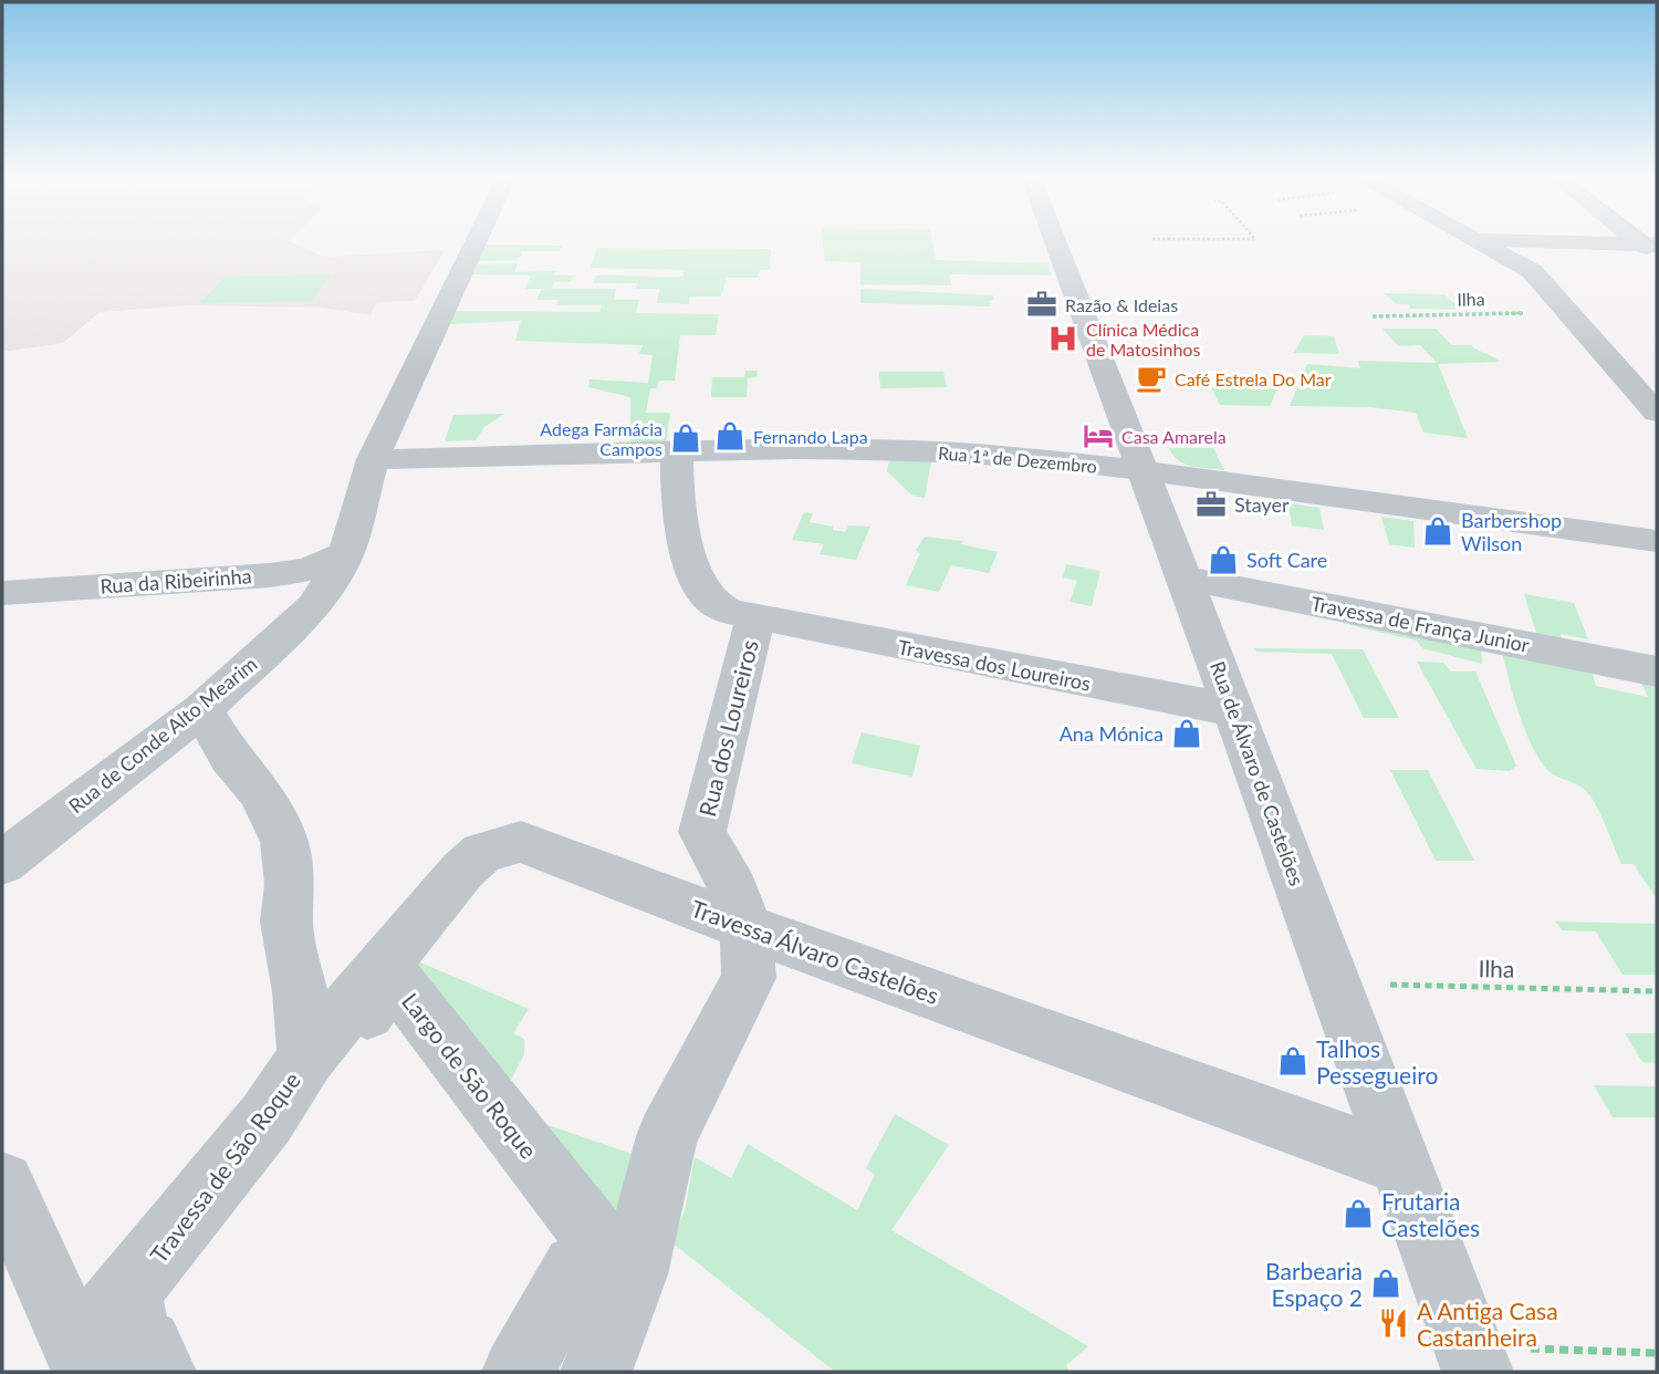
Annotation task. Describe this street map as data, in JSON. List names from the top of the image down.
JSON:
{
  "streets": {
    "street": [
      "Rua 1ª de Dezembro",
      "Rua da Ribeirinha",
      "Travessa de França Junior",
      "Travessa dos Loureiros",
      "Rua dos Loureiros",
      "Rua de Conde Alto Mearim",
      "Rua de Álvaro de Castelões",
      "Travessa Álvaro Castelões",
      "Largo de São Roque",
      "Travessa de São Roque"
    ],
    "path": ["Ilha"]
  },
  "crossings": [
    ["Ilha", "Rua de Álvaro de Castelões"],
    ["Rua 1ª de Dezembro", "Rua dos Loureiros"],
    ["Rua 1ª de Dezembro", "Rua de Conde Alto Mearim"],
    ["Rua 1ª de Dezembro", "Rua de Álvaro de Castelões"],
    ["Rua da Ribeirinha", "Rua de Conde Alto Mearim"],
    ["Travessa de França Junior", "Rua de Álvaro de Castelões"],
    ["Travessa dos Loureiros", "Rua dos Loureiros"],
    ["Travessa dos Loureiros", "Rua de Álvaro de Castelões"],
    ["Rua dos Loureiros", "Travessa Álvaro Castelões"],
    ["Rua de Conde Alto Mearim", "Travessa de São Roque"],
    ["Rua de Álvaro de Castelões", "Travessa Álvaro Castelões"],
    ["Travessa Álvaro Castelões", "Travessa de São Roque"]
  ],
  "places": {
    "office": ["Razão & Ideias", "Stayer"],
    "hospital": ["Clínica Médica de Matosinhos"],
    "cafe": ["Café Estrela Do Mar"],
    "shop": [
      "Fernando Lapa",
      "Adega Farmácia Campos",
      "Barbershop Wilson",
      "Soft Care",
      "Ana Mónica",
      "Talhos Pessegueiro",
      "Frutaria Castelões",
      "Barbearia Espaço 2"
    ],
    "hotel": ["Casa Amarela"],
    "restaurant": ["A Antiga Casa Castanheira"]
  }
}
